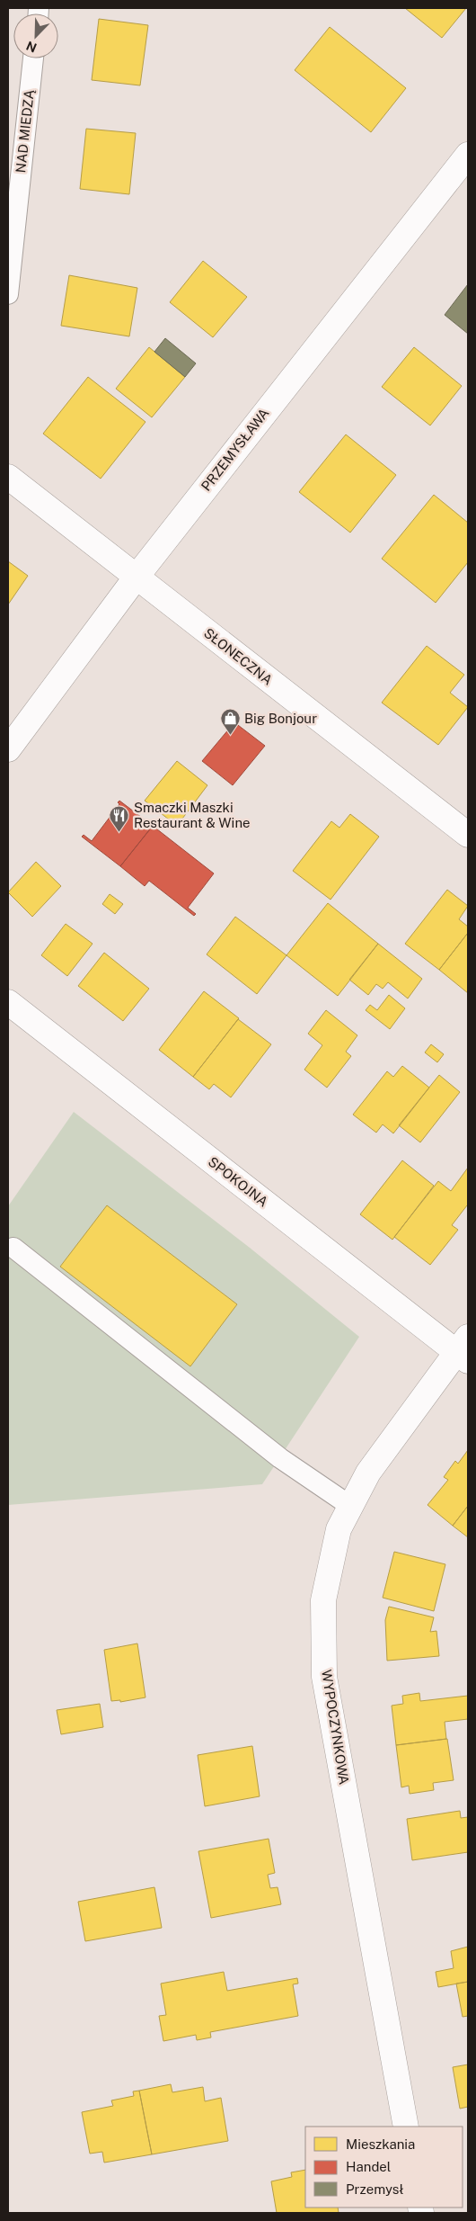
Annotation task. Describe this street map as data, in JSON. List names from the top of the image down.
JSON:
{
  "streets": {
    "street": [
      "PRZEMYSŁAWA",
      "SŁONECZNA",
      "SPOKOJNA",
      "WYPOCZYNKOWA"
    ],
    "lane": ["NAD MIEDZĄ"]
  },
  "crossings": [
    ["PRZEMYSŁAWA", "SŁONECZNA"],
    ["SPOKOJNA", "WYPOCZYNKOWA"]
  ],
  "places": {
    "shop": ["Big Bonjour"],
    "restaurant": ["Smaczki Maszki Restaurant & Wine"]
  },
  "legend": ["Mieszkania", "Handel", "Przemysł"],
  "north": "bottom left"
}
